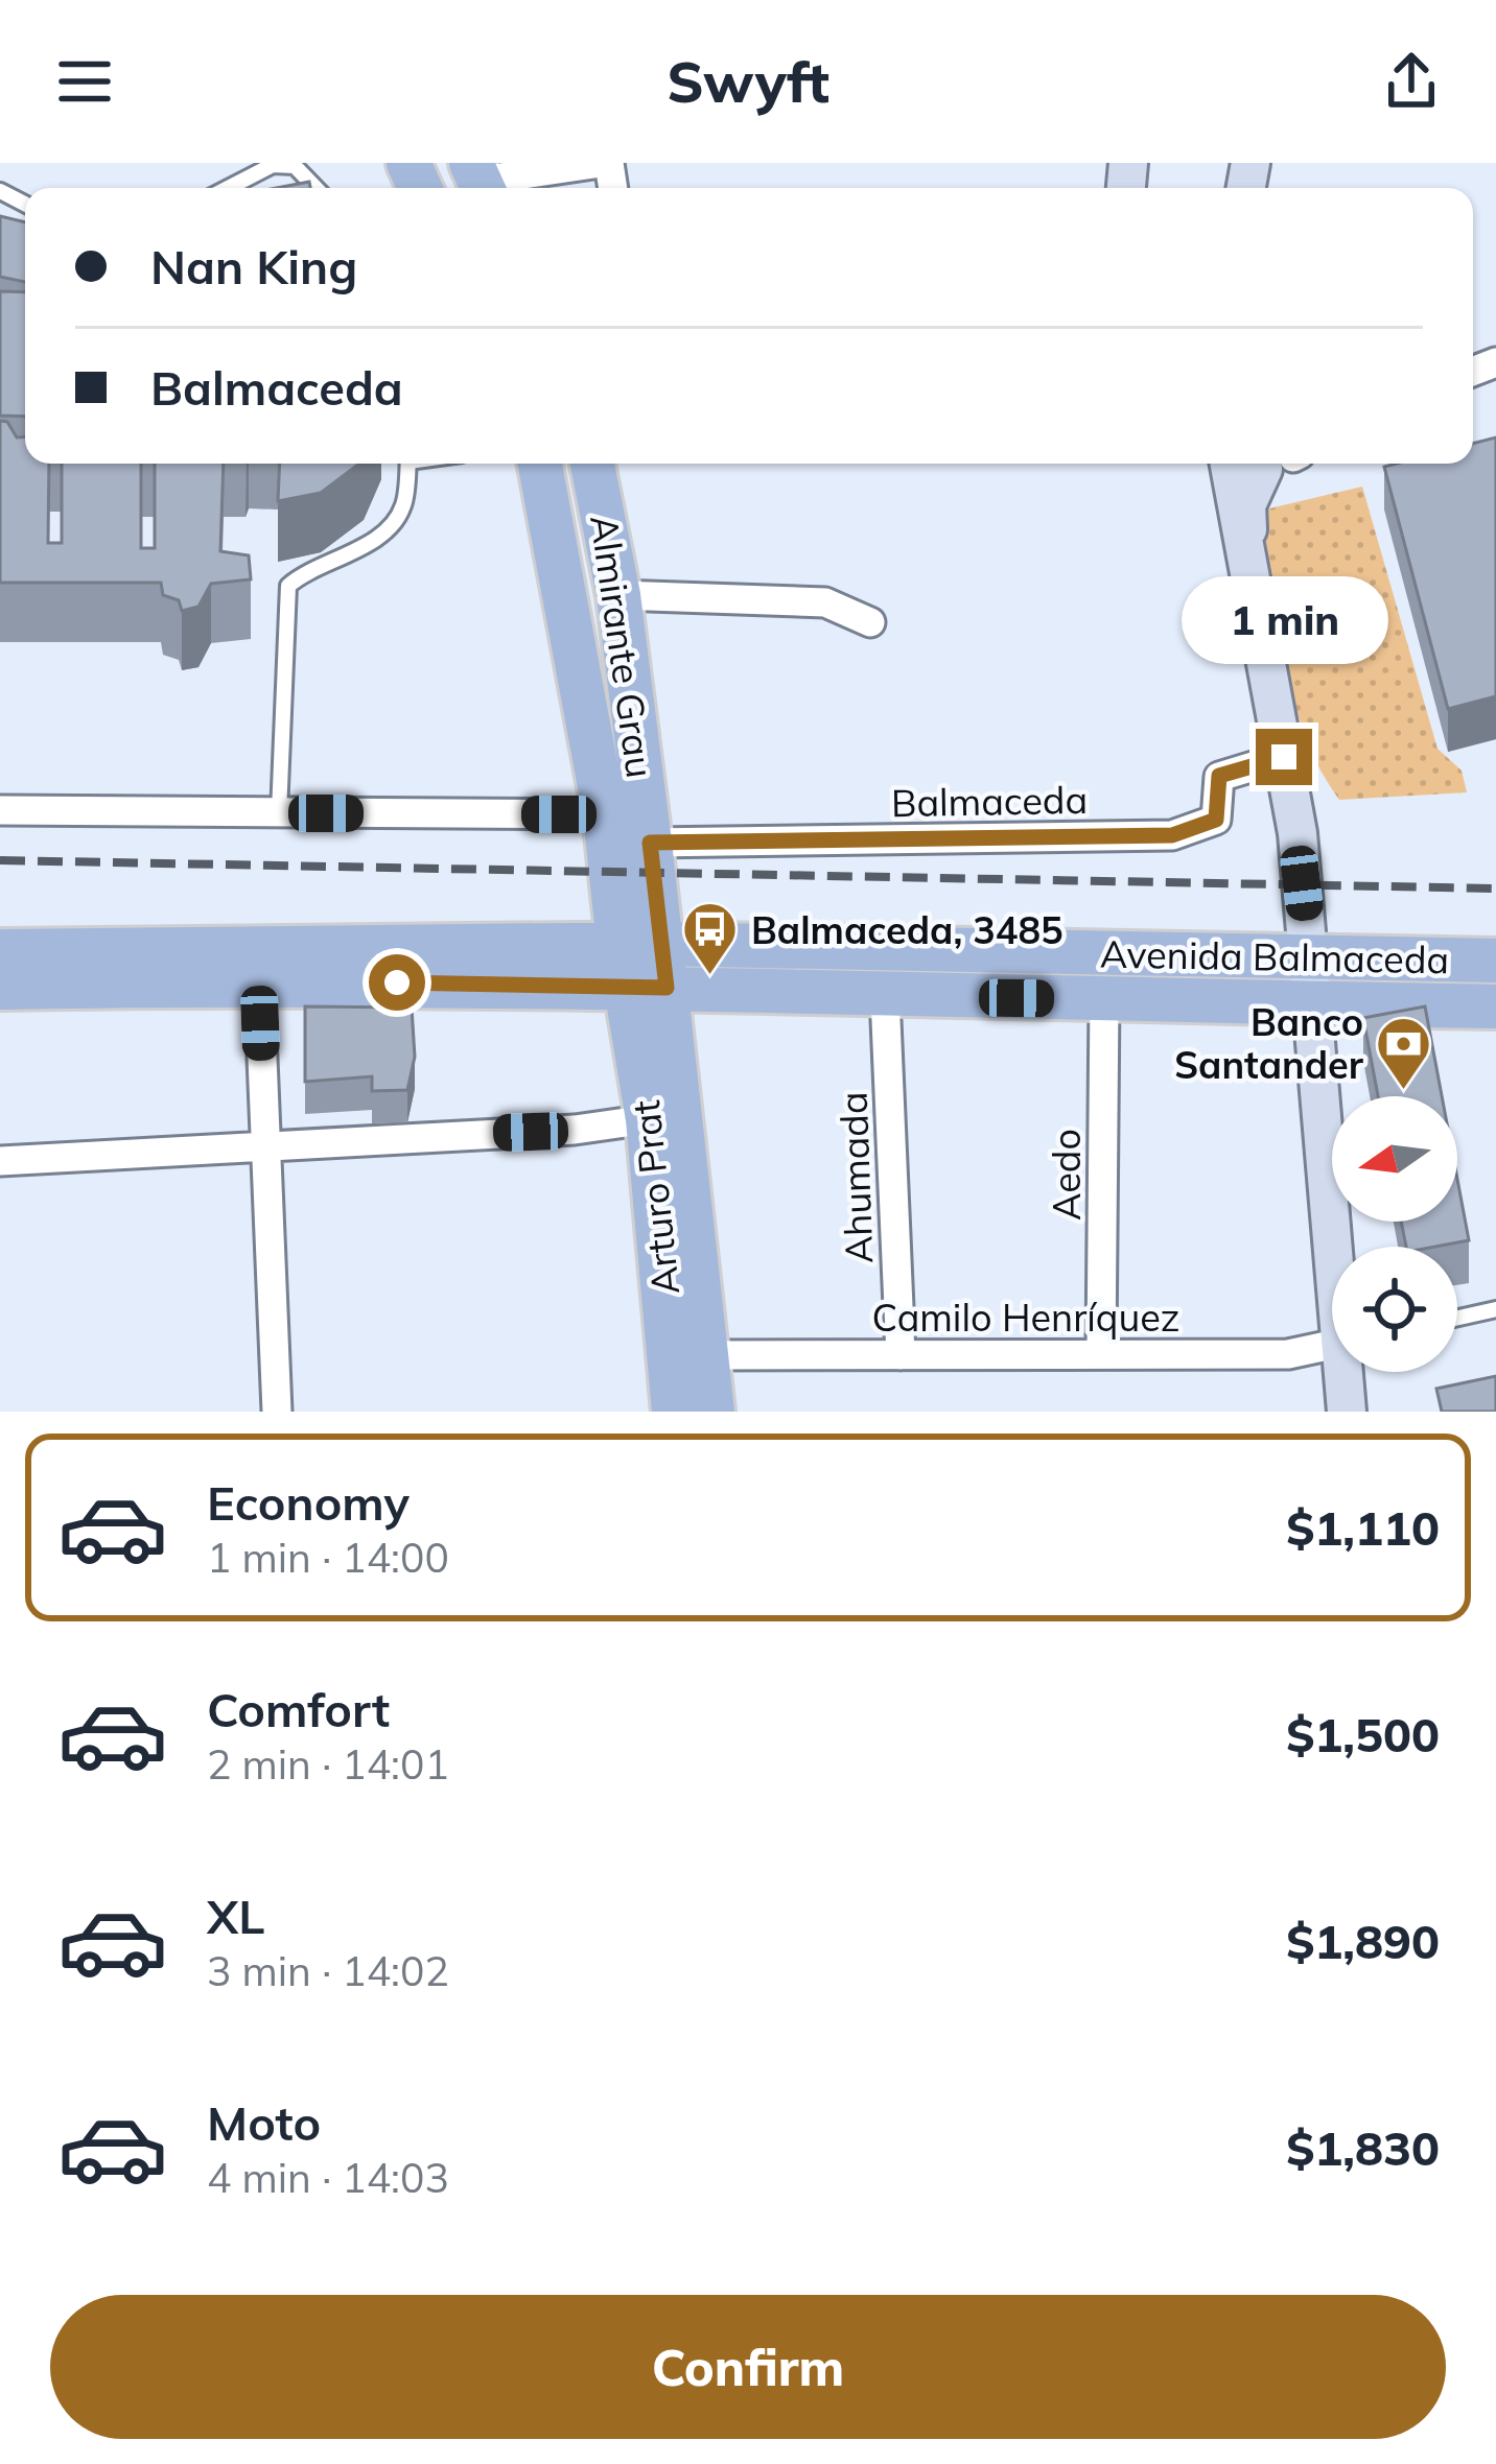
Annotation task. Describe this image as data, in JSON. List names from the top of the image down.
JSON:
{
  "streets": {
    "main road": ["Almirante Grau", "Avenida Balmaceda", "Arturo Prat"],
    "street": [
      "Balmaceda",
      "Aedo",
      "Ahumada",
      "Camilo Henríquez"
    ]
  },
  "crossings": [
    ["Almirante Grau", "Balmaceda"],
    ["Almirante Grau", "Avenida Balmaceda"],
    ["Almirante Grau", "Arturo Prat"],
    ["Avenida Balmaceda", "Aedo"],
    ["Avenida Balmaceda", "Ahumada"],
    ["Avenida Balmaceda", "Arturo Prat"],
    ["Aedo", "Camilo Henríquez"],
    ["Ahumada", "Camilo Henríquez"],
    ["Arturo Prat", "Camilo Henríquez"]
  ],
  "places": {
    "bus stop": ["Balmaceda, 3485"],
    "bank": ["Banco Santander"]
  },
  "north": "left",
  "page": {
    "header": "Swyft",
    "banner": ["Nan King", "Balmaceda"],
    "bubble": "1 min",
    "list": [
      {
        "name": "Economy",
        "note": "1 min · 14:00",
        "value": "$1,110"
      },
      {
        "name": "Comfort",
        "note": "2 min · 14:01",
        "value": "$1,500"
      },
      {
        "name": "XL",
        "note": "3 min · 14:02",
        "value": "$1,890"
      },
      {
        "name": "Moto",
        "note": "4 min · 14:03",
        "value": "$1,830"
      }
    ],
    "buttons": "Confirm"
  }
}
